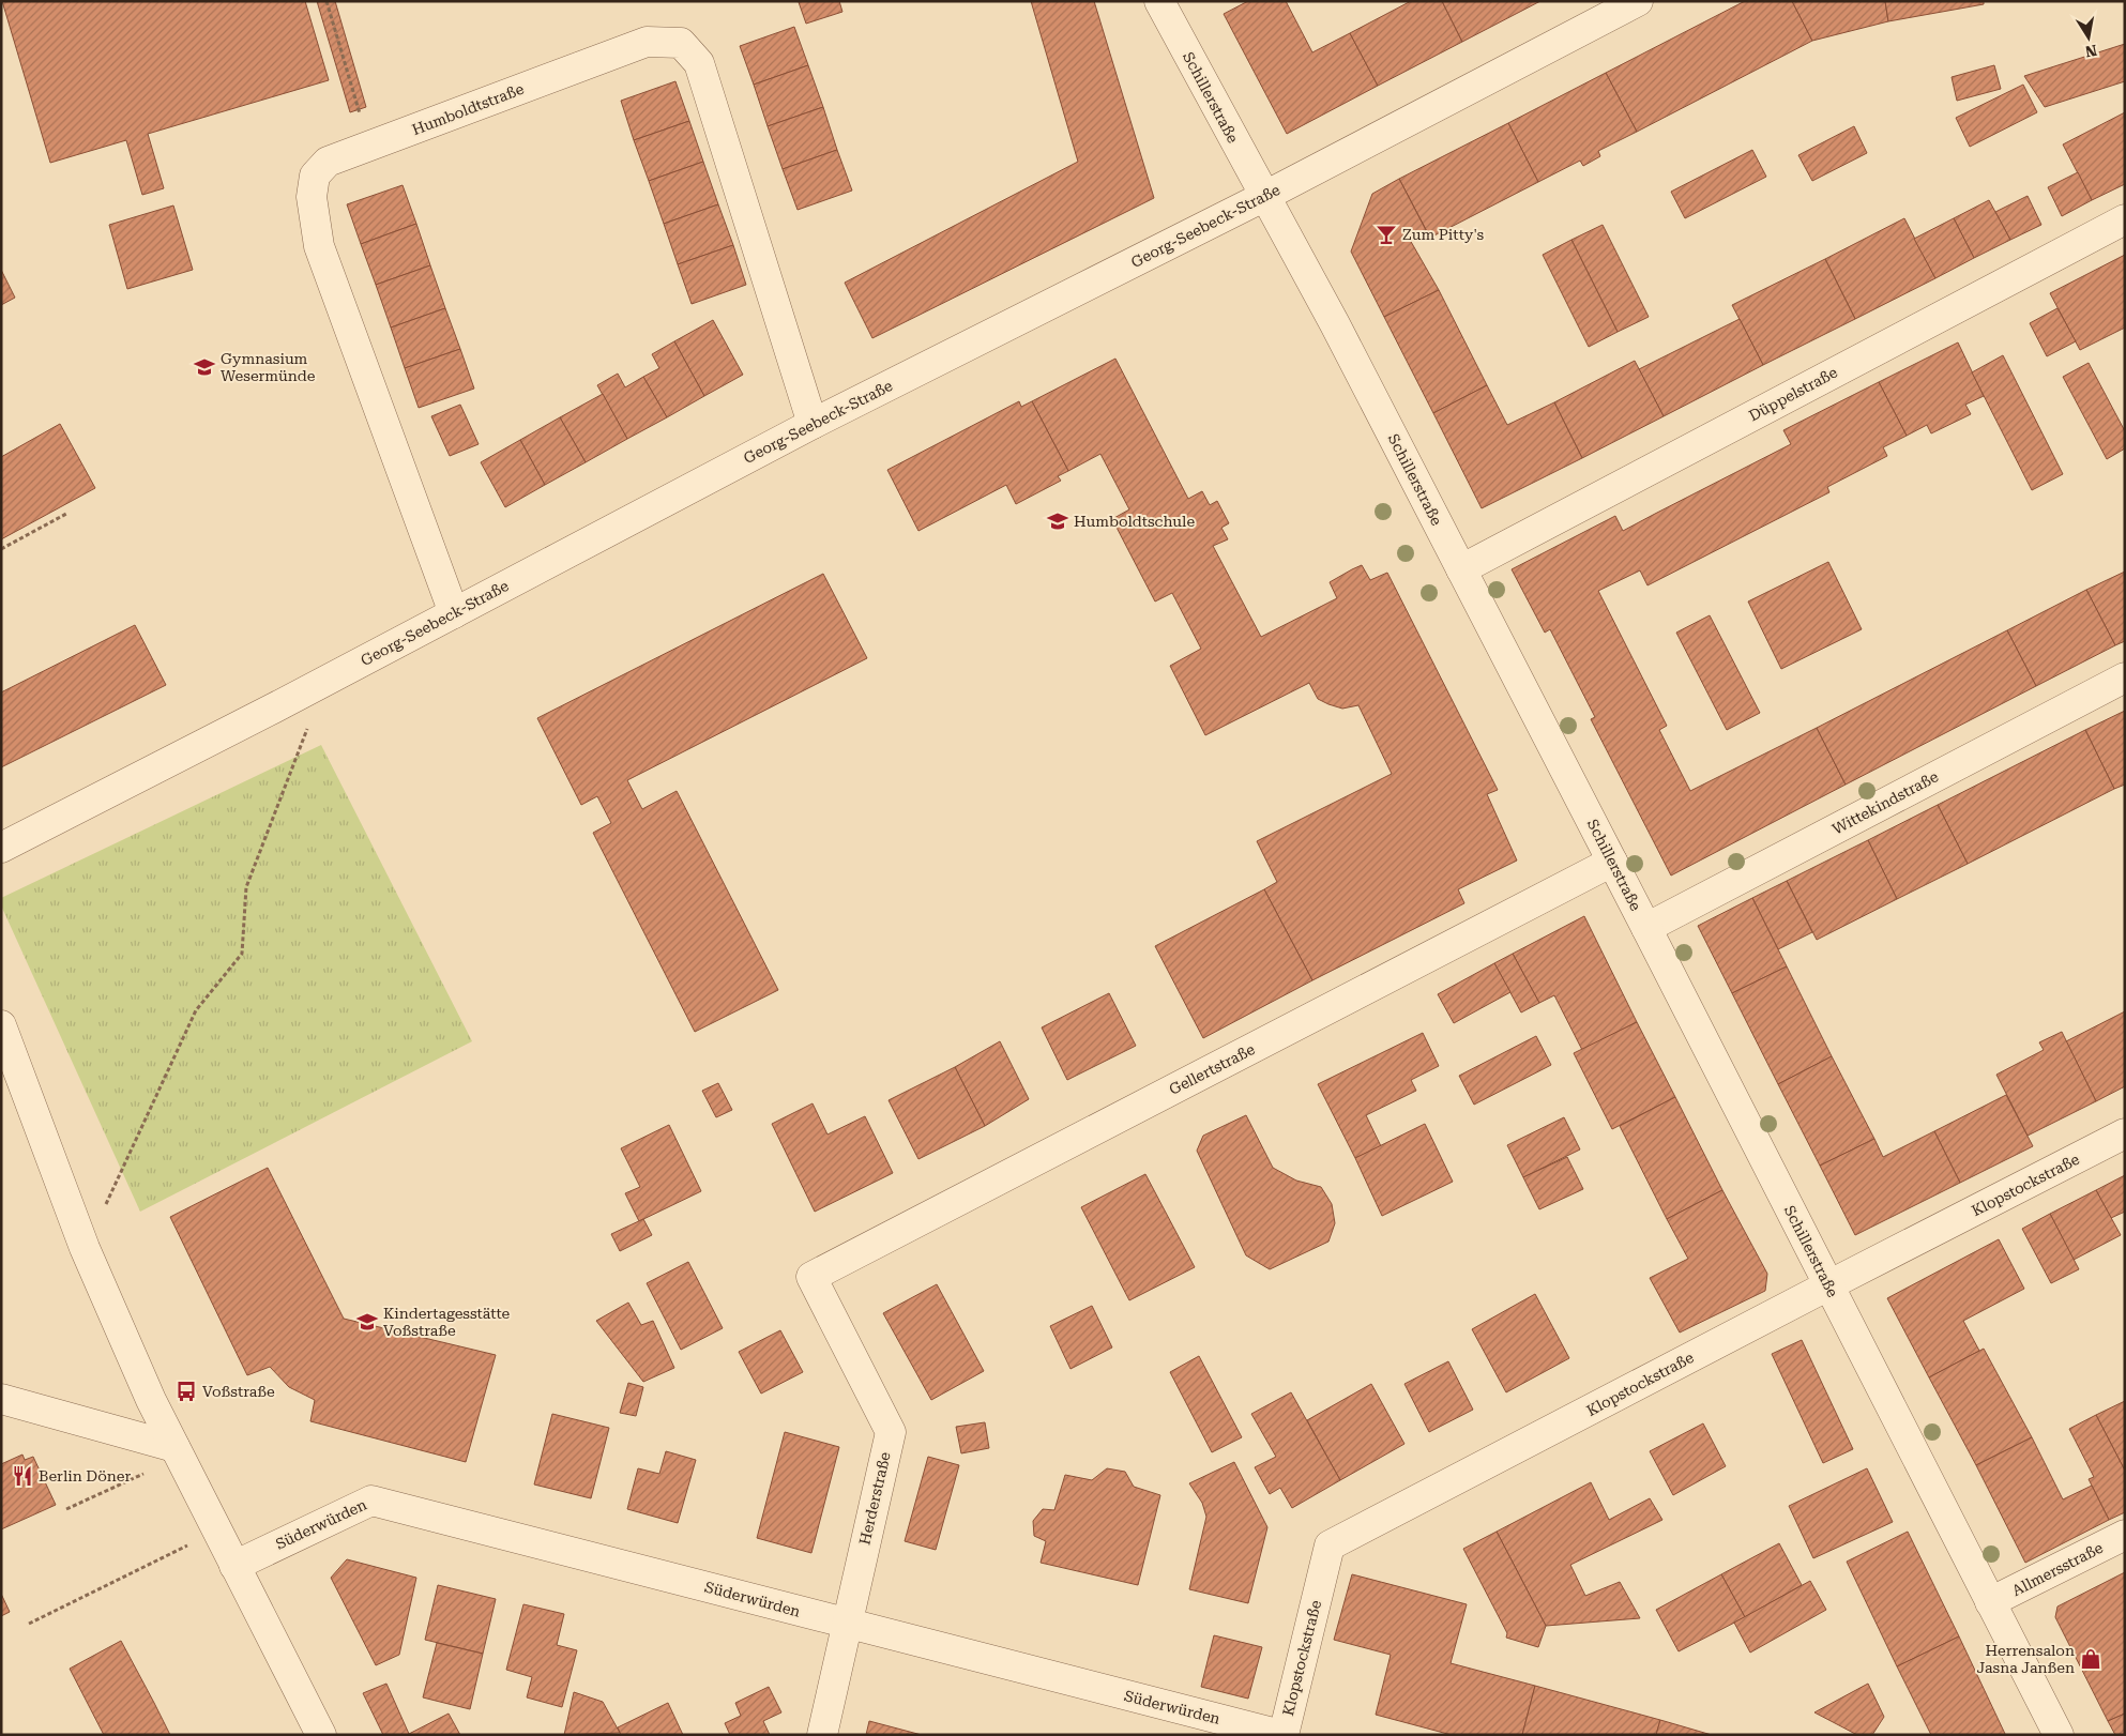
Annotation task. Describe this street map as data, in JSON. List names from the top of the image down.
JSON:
{
  "streets": {
    "street": [
      "Schillerstraße",
      "Humboldtstraße",
      "Georg-Seebeck-Straße",
      "Düppelstraße",
      "Wittekindstraße",
      "Gellertstraße",
      "Klopstockstraße",
      "Herderstraße",
      "Süderwürden",
      "Allmersstraße"
    ]
  },
  "crossings": [
    ["Schillerstraße", "Georg-Seebeck-Straße"],
    ["Schillerstraße", "Düppelstraße"],
    ["Schillerstraße", "Wittekindstraße"],
    ["Schillerstraße", "Gellertstraße"],
    ["Schillerstraße", "Klopstockstraße"],
    ["Schillerstraße", "Allmersstraße"],
    ["Humboldtstraße", "Georg-Seebeck-Straße"],
    ["Gellertstraße", "Herderstraße"],
    ["Klopstockstraße", "Süderwürden"],
    ["Herderstraße", "Süderwürden"]
  ],
  "places": {
    "bar": ["Zum Pitty's"],
    "school or university": ["Gymnasium Wesermünde", "Humboldtschule", "Kindertagesstätte Voßstraße"],
    "bus stop": ["Voßstraße"],
    "restaurant": ["Berlin Döner"],
    "shop": ["Herrensalon Jasna Janßen"]
  },
  "north": "bottom"
}
